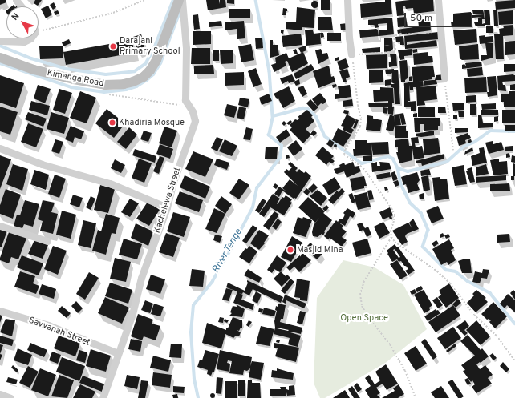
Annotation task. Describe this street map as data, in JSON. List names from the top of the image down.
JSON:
{
  "streets": {
    "street": ["Kimanga Road", "Kachelewa Street", "Savvanah Street"]
  },
  "crossings": [
    ["Kachelewa Street", "Savvanah Street"]
  ],
  "water": ["River Tenge"],
  "parks": ["Open Space"],
  "places": ["Darajani Primary School", "Khadiria Mosque", "Masjid Mina"],
  "scale_bar": "50 m",
  "north": "top left"
}
